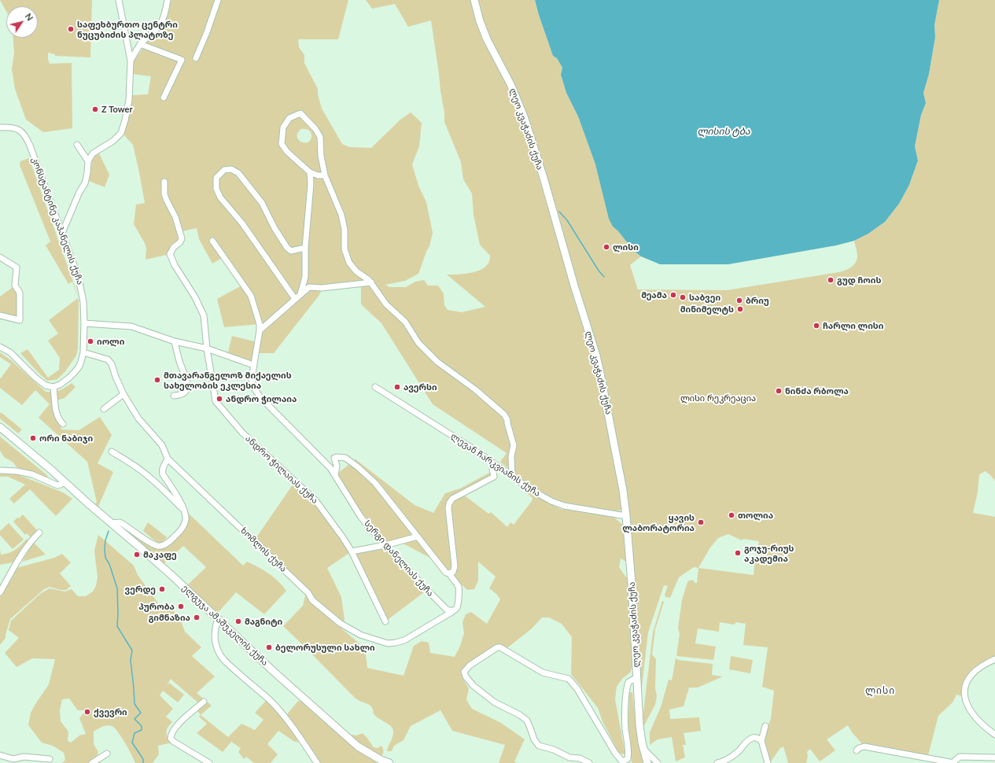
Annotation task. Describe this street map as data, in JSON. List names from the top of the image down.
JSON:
{
  "streets": {
    "main road": ["ლეო კვაჭაძის ქუჩა", "ელგუჯა ამაშუკელის ქუჩა"],
    "street": [
      "კონსტანტინე კაპანელის ქუჩა",
      "ლევან ჩარკვიანის ქუჩა",
      "ანდრო ჭილაიას ქუჩა",
      "ხომლის ქუჩა",
      "სერგი დანელიას ქუჩა"
    ]
  },
  "crossings": [
    ["ლეო კვაჭაძის ქუჩა", "ლევან ჩარკვიანის ქუჩა"],
    ["კონსტანტინე კაპანელის ქუჩა", "ხომლის ქუჩა"],
    ["ხომლის ქუჩა", "სერგი დანელიას ქუჩა"]
  ],
  "districts": ["ლისი"],
  "water": ["ლისის ტბა"],
  "parks": ["ლისი რეკრეაცია"],
  "places": [
    "საფეხბურთო ცენტრი ნუცუბიძის პლატოზე",
    "Z Tower",
    "ლისი",
    "გუდ ჩოის",
    "მეამა",
    "საბვეი",
    "ბრიუ",
    "მინიმელტს",
    "ჩარლი ლისი",
    "იოლი",
    "მთავარანგელოზ მიქაელის სახელობის ეკლესია",
    "ავერსი",
    "ნინძა რბოლა",
    "ანდრო ჭილაია",
    "ორი ნაბიჯი",
    "თოლია",
    "ყავის ლაბორატორია",
    "გოჯუ-რიუს აკადემია",
    "მაკაფე",
    "ვერდე",
    "პურობა",
    "გიმნაზია",
    "მაგნიტი",
    "ბელორუსული სახლი",
    "ქვევრი"
  ],
  "north": "top right"
}
